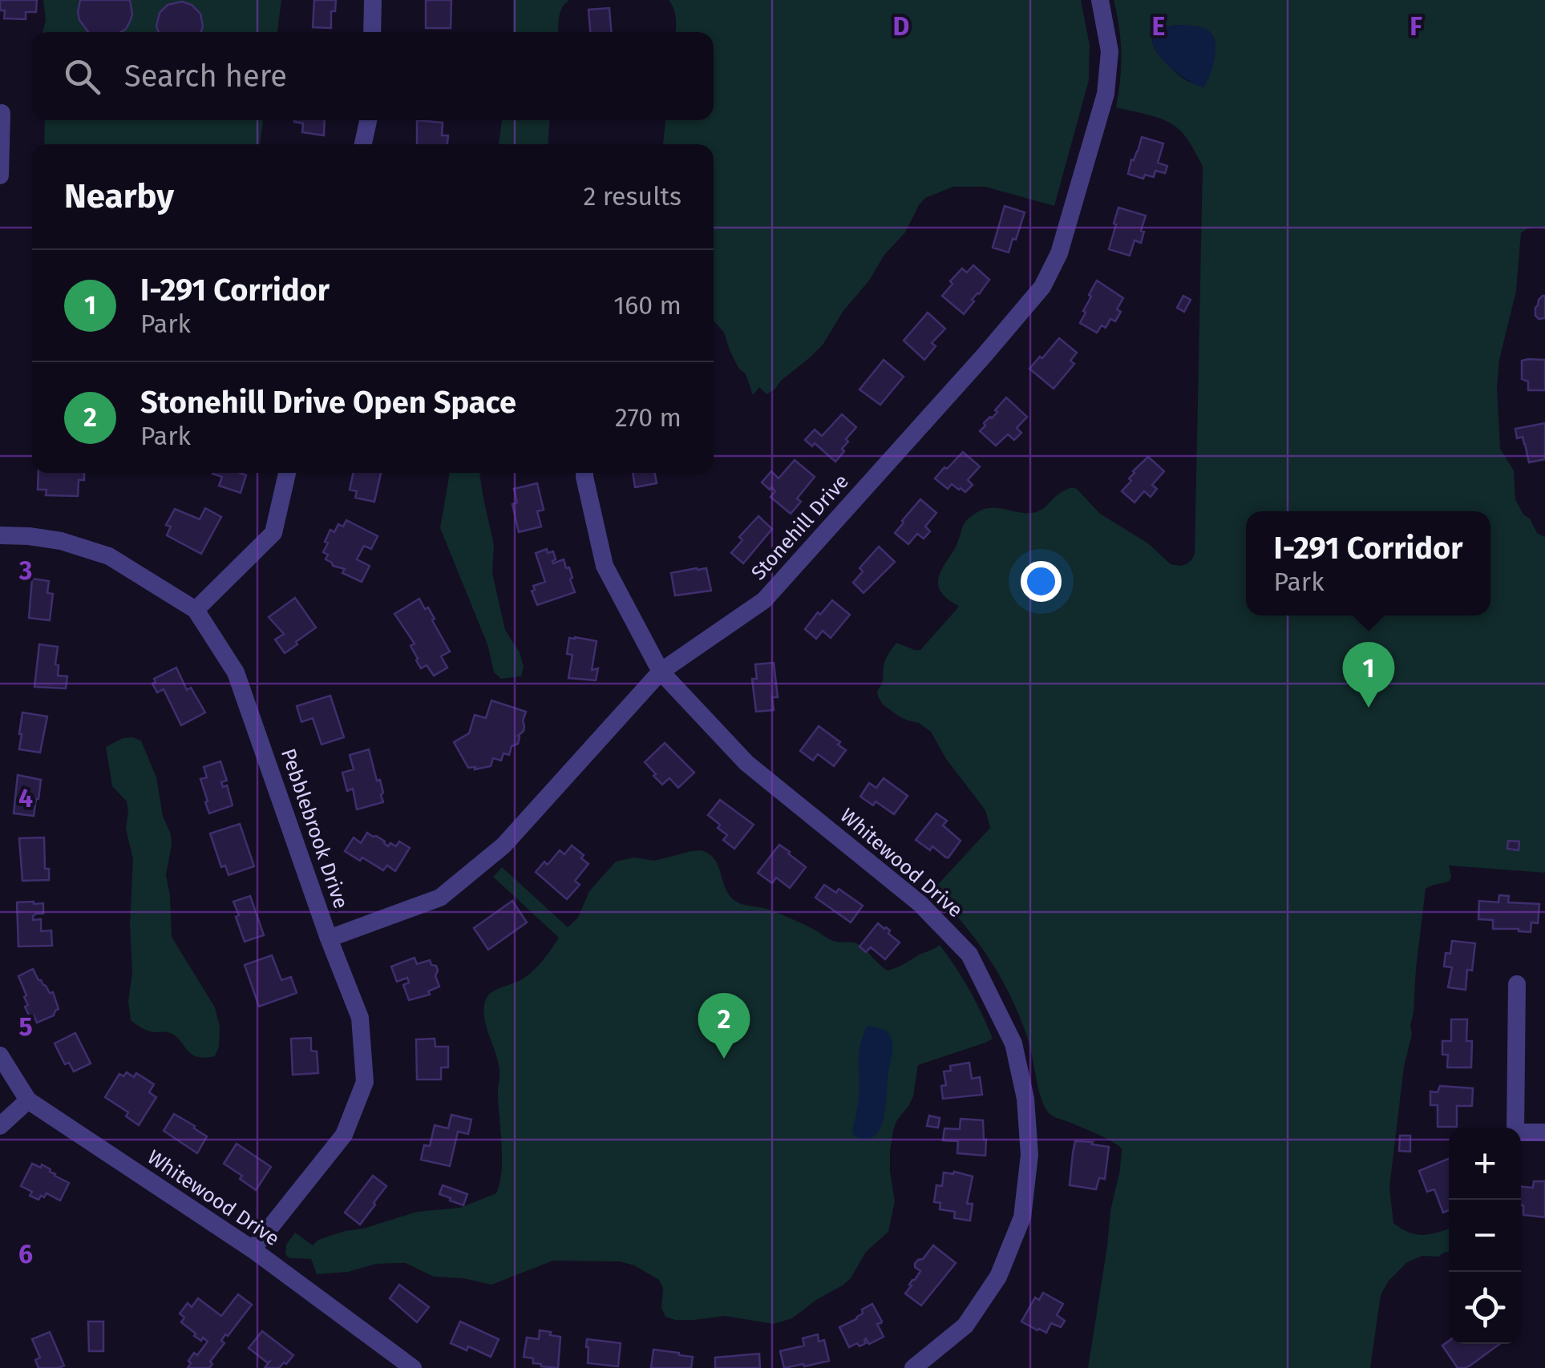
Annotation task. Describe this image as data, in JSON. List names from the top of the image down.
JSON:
{
  "streets": {
    "street": ["Stonehill Drive", "Pebblebrook Drive", "Whitewood Drive"]
  },
  "crossings": [
    ["Stonehill Drive", "Pebblebrook Drive"],
    ["Stonehill Drive", "Whitewood Drive"],
    ["Pebblebrook Drive", "Whitewood Drive"]
  ],
  "page": {
    "search": "Search here",
    "heading": ["Nearby", "2 results"],
    "list": [
      {
        "mark": "1",
        "name": "I-291 Corridor",
        "note": "Park",
        "value": "160 m"
      },
      {
        "mark": "2",
        "name": "Stonehill Drive Open Space",
        "note": "Park",
        "value": "270 m"
      }
    ],
    "popup": ["I-291 Corridor", "Park"],
    "pins": ["1", "2"],
    "map_buttons": ["+", "−"]
  },
  "grid": {
    "columns": ["D", "E", "F"],
    "rows": [
      "3",
      "4",
      "5",
      "6"
    ]
  }
}
